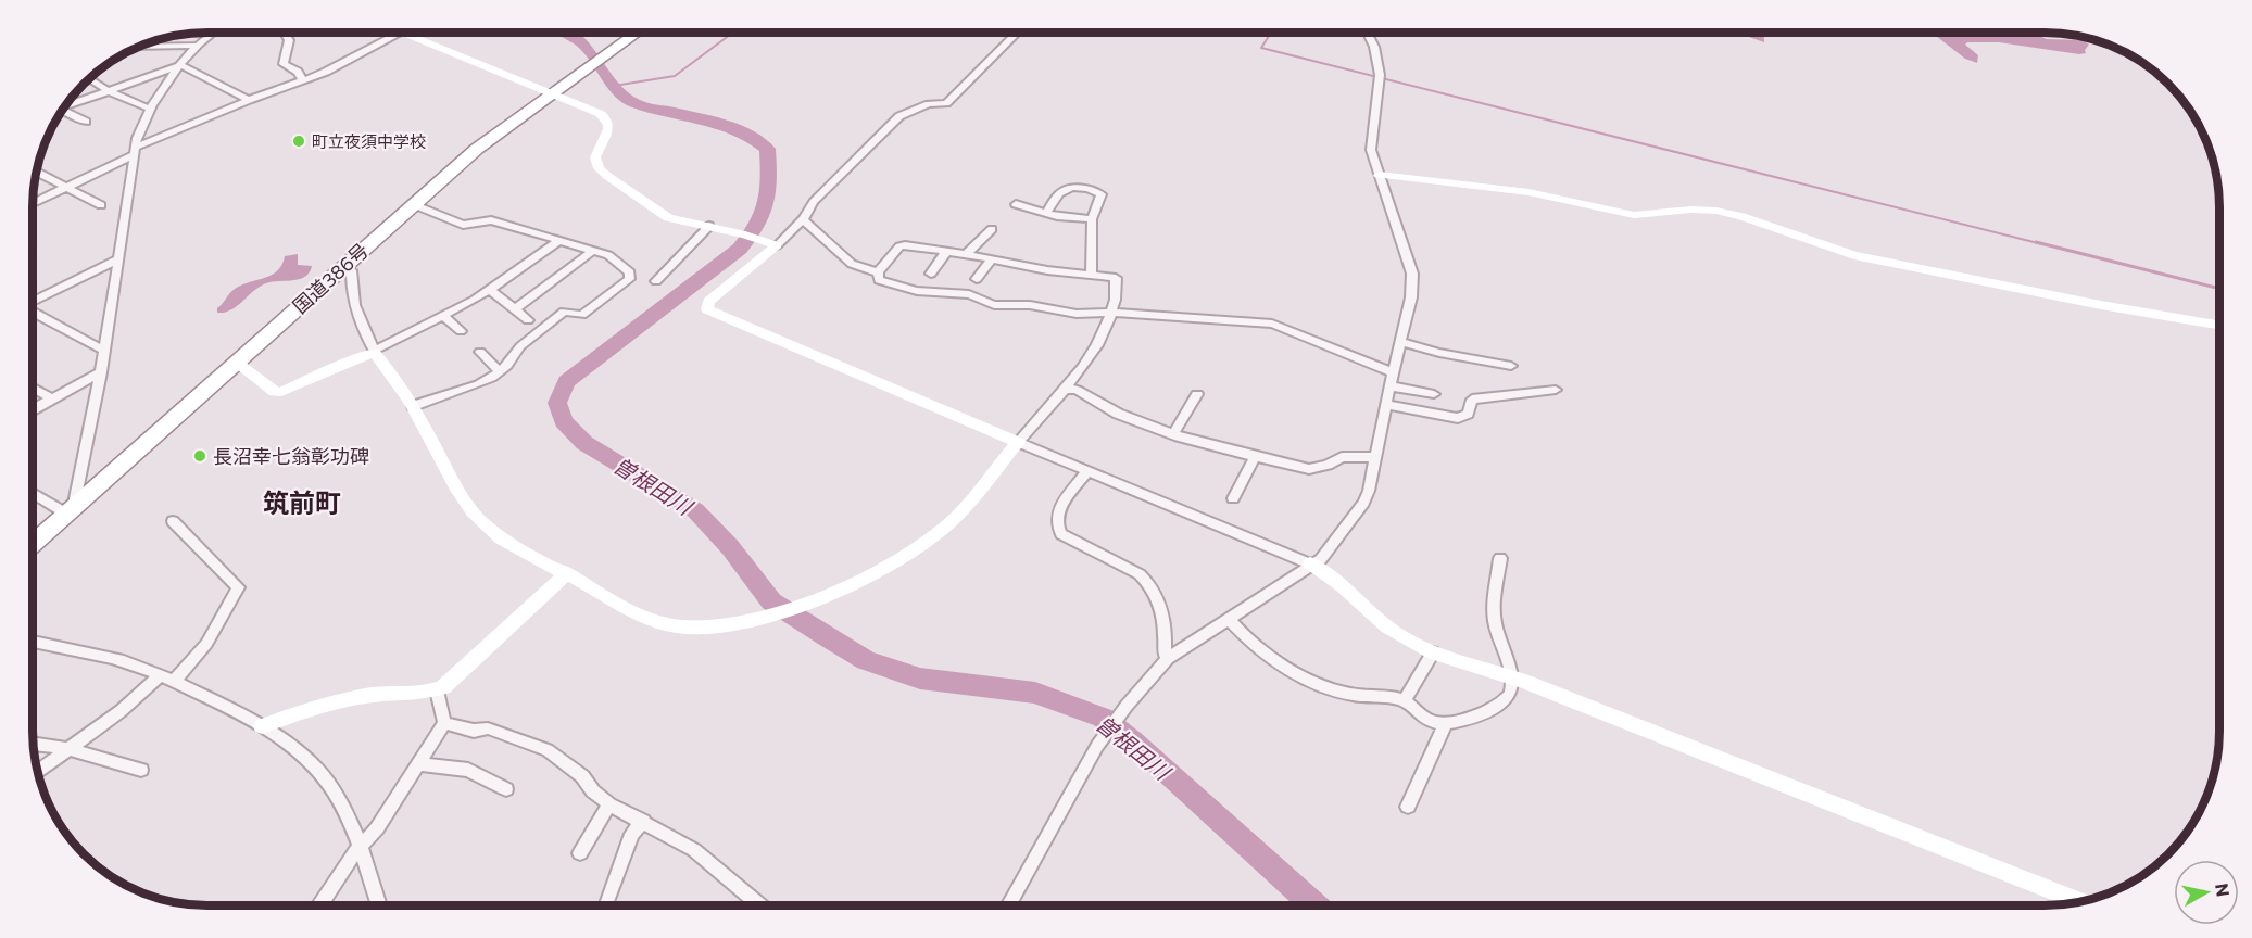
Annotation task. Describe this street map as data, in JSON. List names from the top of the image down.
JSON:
{
  "streets": {
    "highway": ["国道386号"]
  },
  "districts": ["筑前町"],
  "water": ["曽根田川"],
  "places": ["町立夜須中学校", "長沼幸七翁彰功碑"],
  "north": "right"
}
